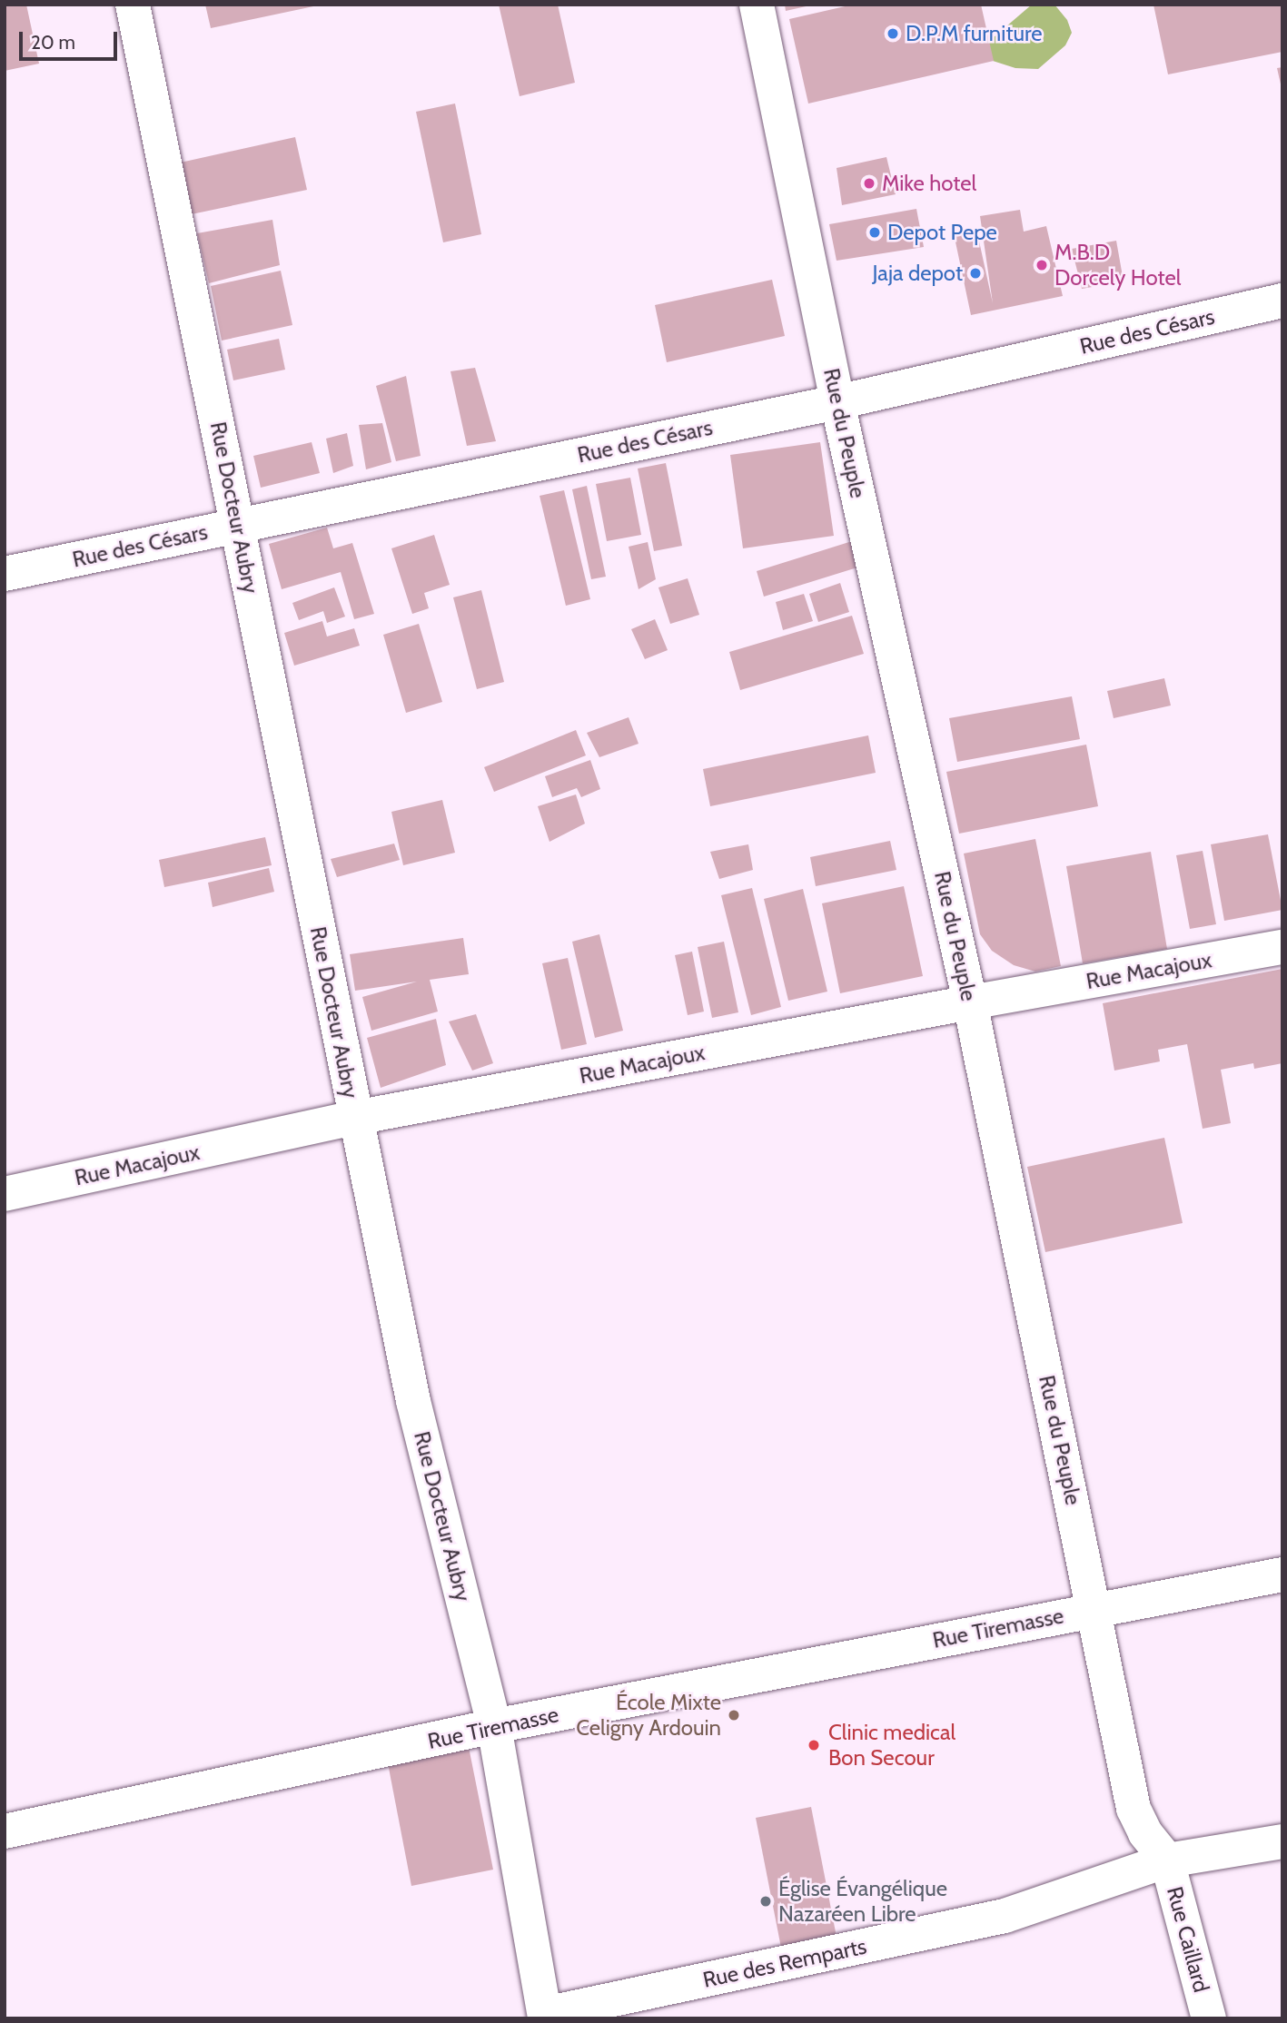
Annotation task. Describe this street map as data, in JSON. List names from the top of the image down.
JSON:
{
  "streets": {
    "street": [
      "Rue des Césars",
      "Rue du Peuple",
      "Rue Docteur Aubry",
      "Rue Macajoux",
      "Rue Tiremasse",
      "Rue Caillard",
      "Rue des Remparts"
    ]
  },
  "crossings": [
    ["Rue des Césars", "Rue du Peuple"],
    ["Rue des Césars", "Rue Docteur Aubry"],
    ["Rue du Peuple", "Rue Macajoux"],
    ["Rue du Peuple", "Rue Tiremasse"],
    ["Rue du Peuple", "Rue Caillard"],
    ["Rue du Peuple", "Rue des Remparts"],
    ["Rue Docteur Aubry", "Rue Macajoux"],
    ["Rue Docteur Aubry", "Rue Tiremasse"],
    ["Rue Docteur Aubry", "Rue des Remparts"],
    ["Rue Caillard", "Rue des Remparts"]
  ],
  "places": [
    "D.P.M furniture",
    "Mike hotel",
    "Depot Pepe",
    "M.B.D Dorcely Hotel",
    "Jaja depot",
    "École Mixte Celigny Ardouin",
    "Clinic medical Bon Secour",
    "Église Évangélique Nazaréen Libre"
  ],
  "scale_bar": "20 m"
}
